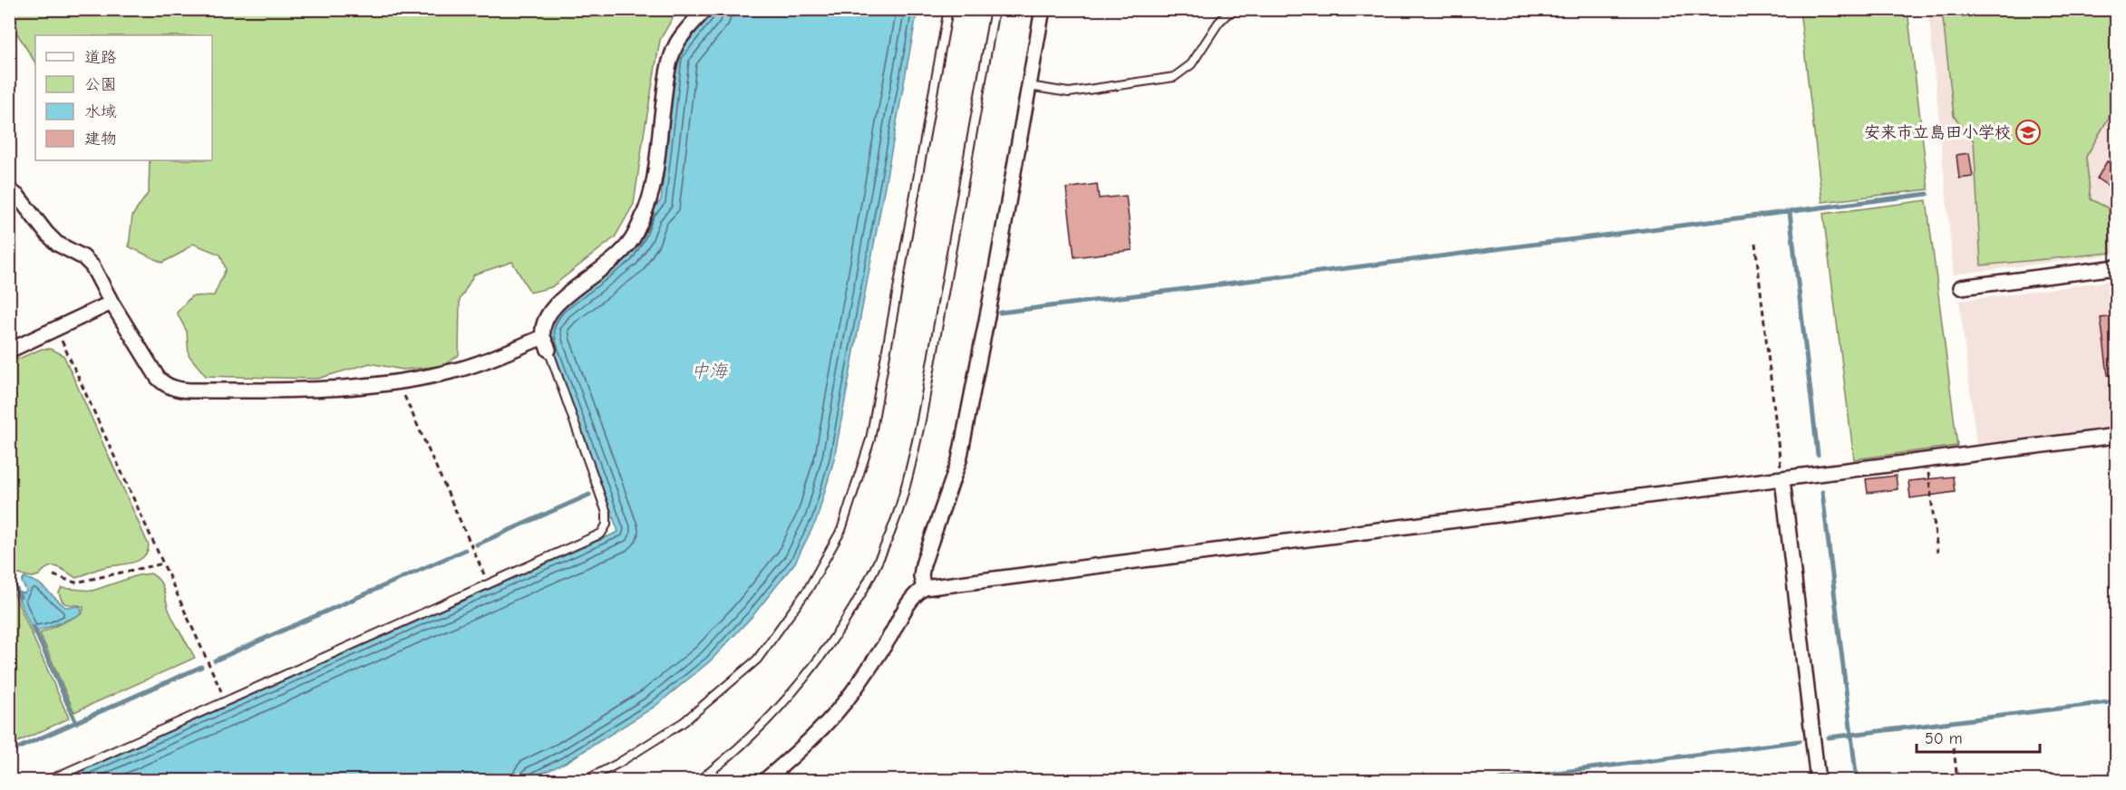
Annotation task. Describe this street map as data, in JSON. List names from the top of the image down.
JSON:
{
  "water": ["中海"],
  "places": {
    "school or university": ["安来市立島田小学校"]
  },
  "legend": [
    "道路",
    "公園",
    "水域",
    "建物"
  ],
  "scale_bar": "50 m"
}
